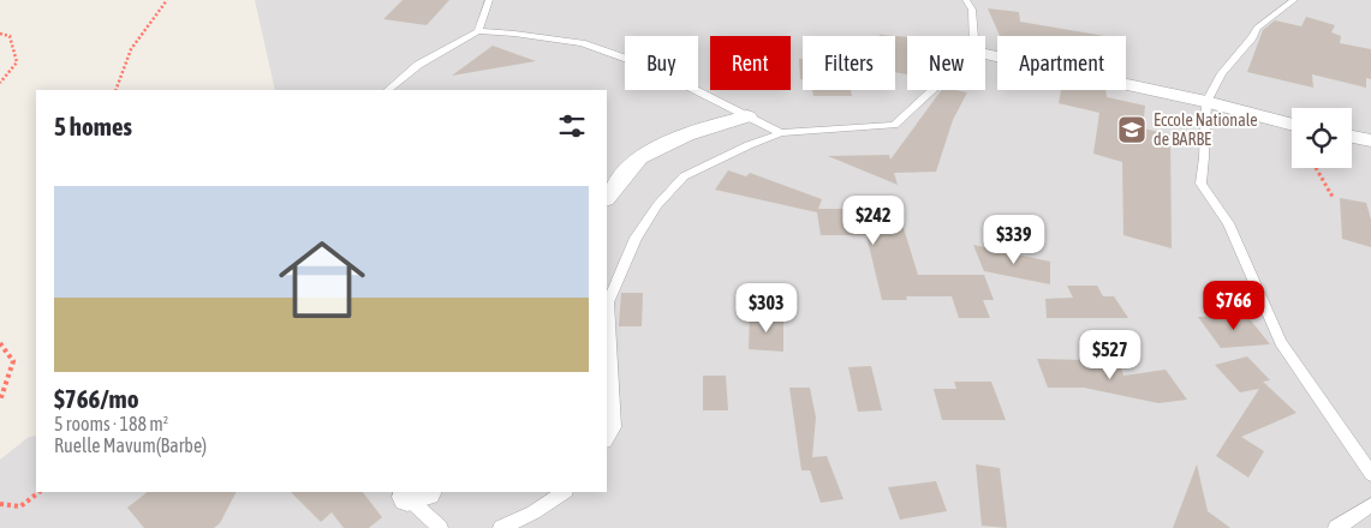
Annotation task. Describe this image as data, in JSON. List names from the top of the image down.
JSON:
{
  "places": {
    "school or university": ["Eccole Nationale de BARBE"]
  },
  "page": {
    "chip": [
      "Buy",
      "Rent",
      "Filters",
      "New",
      "Apartment"
    ],
    "heading": "5 homes",
    "list": [
      {
        "name": "$766/mo",
        "note": "5 rooms · 188 m² · Ruelle Mavum(Barbe)"
      }
    ],
    "price": [
      "$242",
      "$339",
      "$766",
      "$303",
      "$527"
    ]
  }
}
